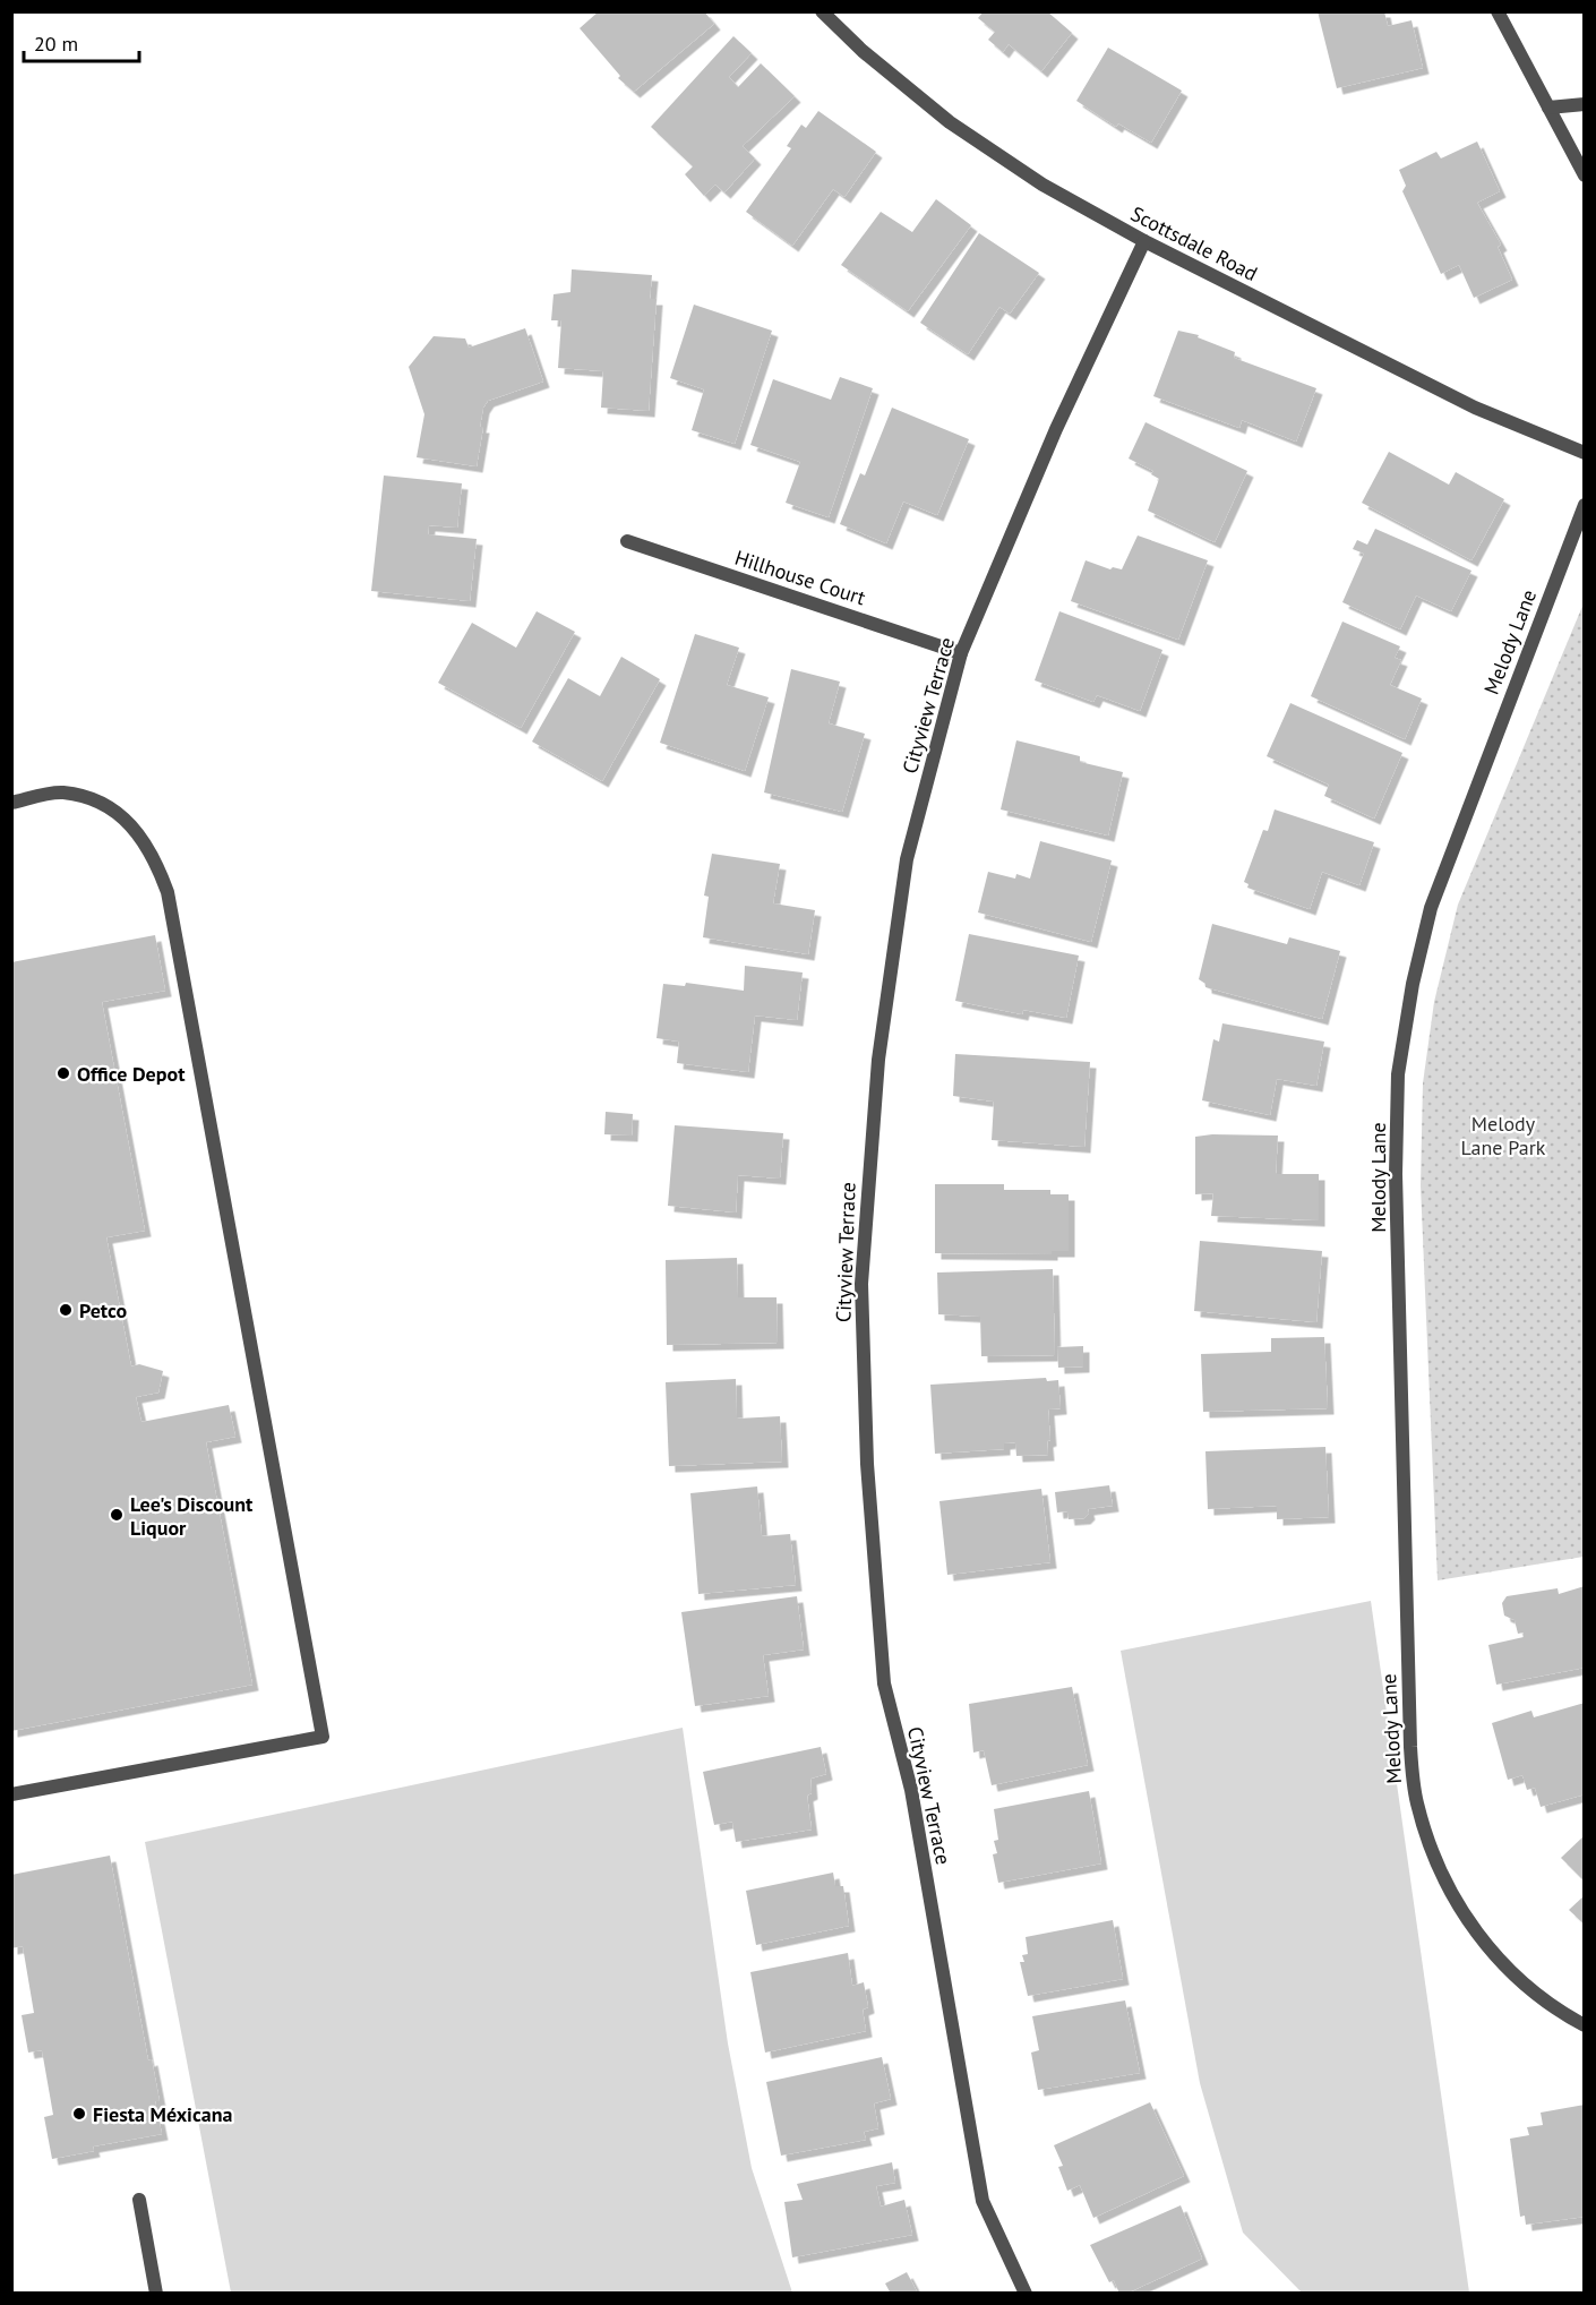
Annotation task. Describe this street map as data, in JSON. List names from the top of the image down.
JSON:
{
  "streets": {
    "street": [
      "Scottsdale Road",
      "Hillhouse Court",
      "Melody Lane",
      "Cityview Terrace"
    ]
  },
  "crossings": [
    ["Scottsdale Road", "Cityview Terrace"],
    ["Hillhouse Court", "Cityview Terrace"]
  ],
  "parks": ["Melody Lane Park"],
  "places": [
    "Office Depot",
    "Petco",
    "Lee's Discount Liquor",
    "Fiesta Méxicana"
  ],
  "scale_bar": "20 m"
}
